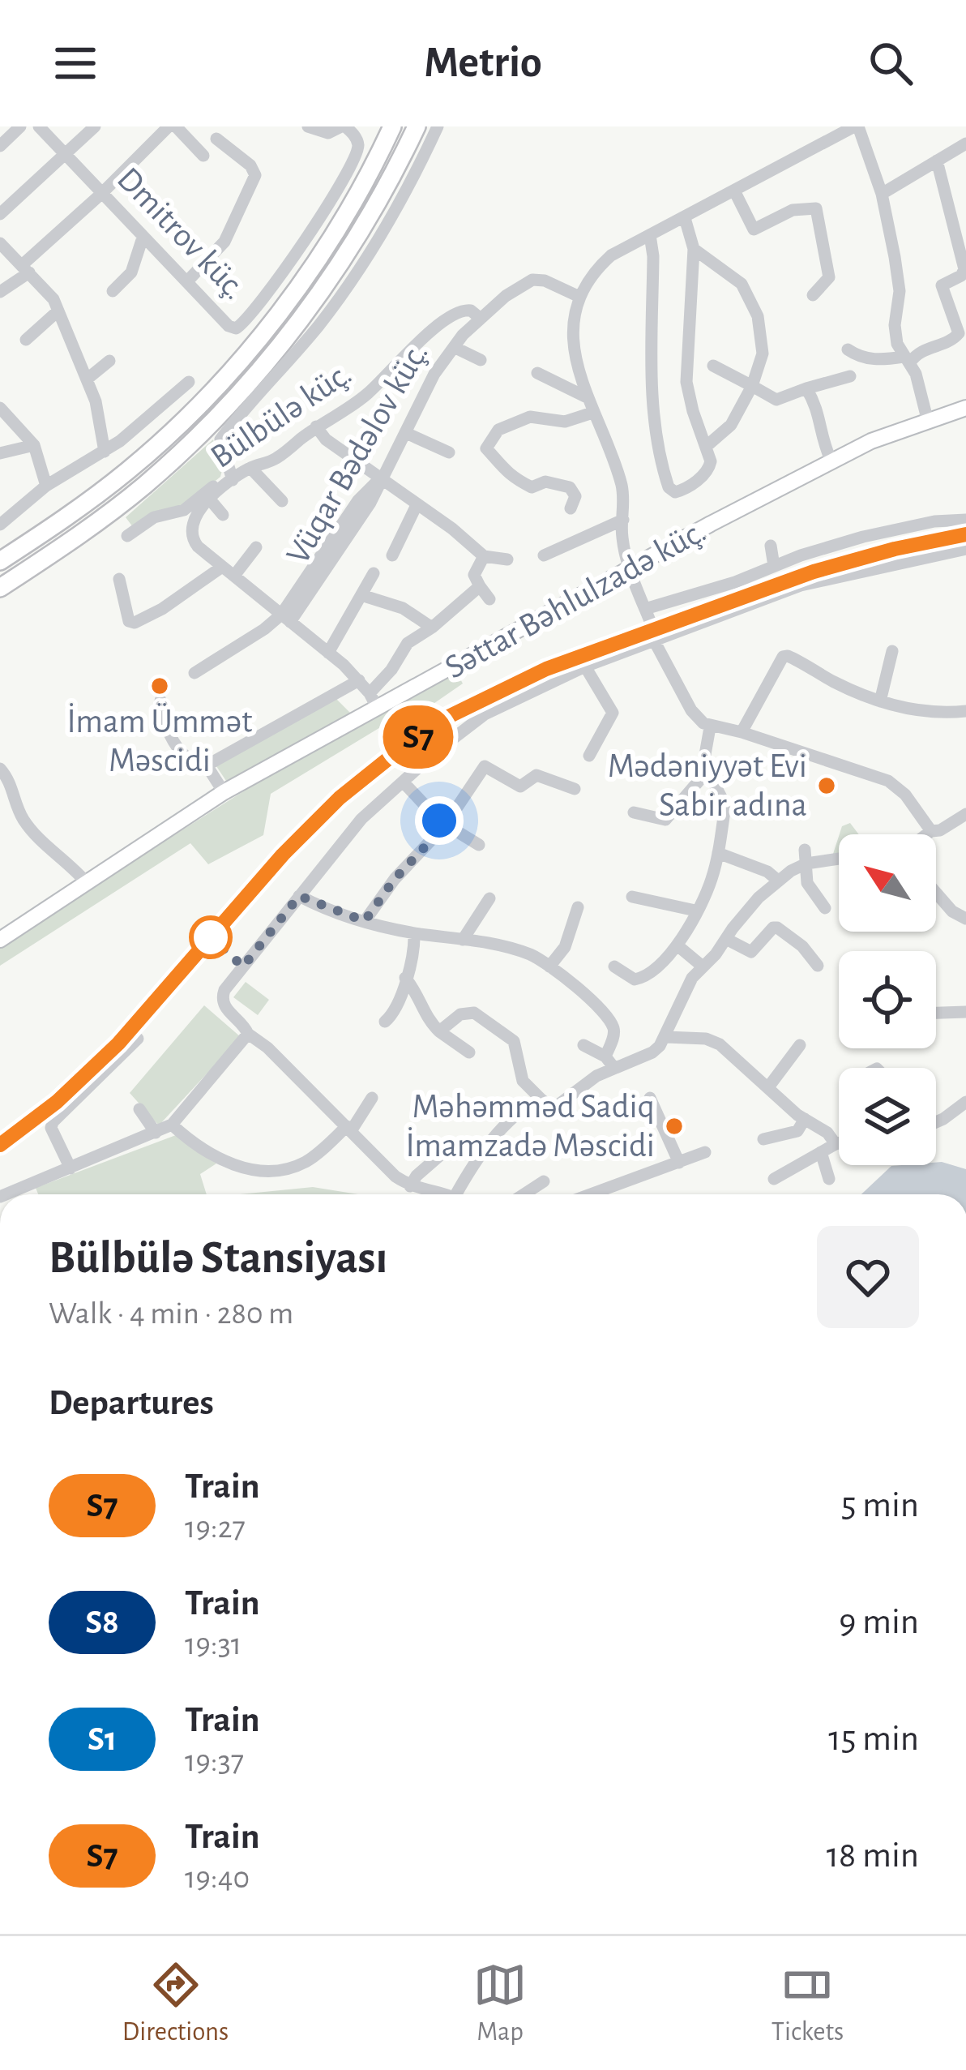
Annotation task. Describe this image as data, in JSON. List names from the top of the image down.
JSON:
{
  "streets": {
    "main road": ["Səttar Bəhlulzadə küç."],
    "street": ["Dmitrov küç.", "Bülbülə küç.", "Vüqar Bədəlov küç."]
  },
  "crossings": [
    ["Bülbülə küç.", "Vüqar Bədəlov küç."],
    ["Bülbülə küç.", "Səttar Bəhlulzadə küç."]
  ],
  "places": ["İmam Ümmət Məscidi", "Mədəniyyət Evi Sabir adına", "Məhəmməd Sadiq İmamzadə Məscidi"],
  "north": "top left",
  "page": {
    "header": "Metrio",
    "on_map": "S7",
    "heading": [
      ["Bülbülə Stansiyası", "Walk · 4 min · 280 m"],
      "Departures"
    ],
    "list": [
      {
        "mark": "S7",
        "name": "Train",
        "note": "19:27",
        "value": "5 min"
      },
      {
        "mark": "S8",
        "name": "Train",
        "note": "19:31",
        "value": "9 min"
      },
      {
        "mark": "S1",
        "name": "Train",
        "note": "19:37",
        "value": "15 min"
      },
      {
        "mark": "S7",
        "name": "Train",
        "note": "19:40",
        "value": "18 min"
      }
    ],
    "tabs": ["Directions", "Map", "Tickets"]
  }
}
